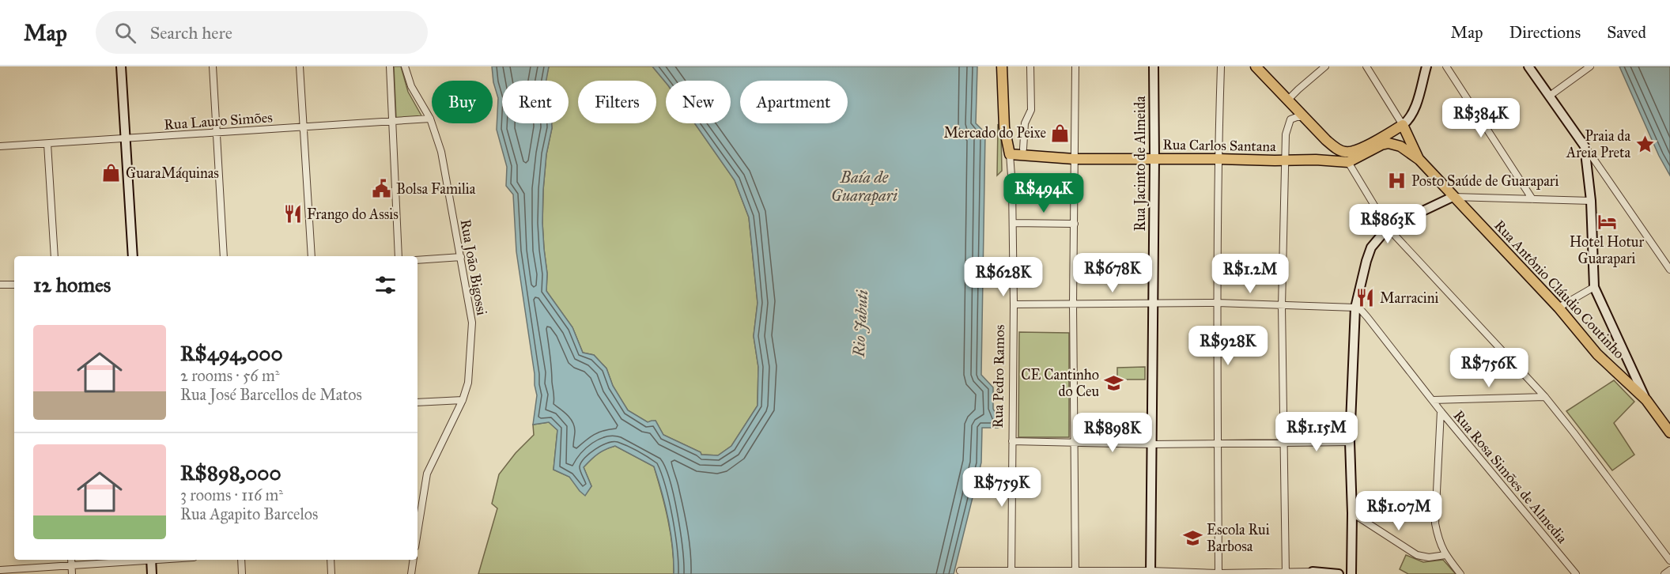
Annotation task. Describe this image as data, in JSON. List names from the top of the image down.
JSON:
{
  "streets": {
    "main road": ["Rua Carlos Santana", "Rua Antônio Cláudio Coutinho", "Rua Pedro Ramos"],
    "street": [
      "Rua Lauro Simões",
      "Rua Jacinto de Almeida",
      "Rua João Bigossi",
      "Rua Rosa Simões de Almedia"
    ]
  },
  "crossings": [
    ["Rua Lauro Simões", "Rua João Bigossi"],
    ["Rua Carlos Santana", "Rua Jacinto de Almeida"],
    ["Rua Carlos Santana", "Rua Pedro Ramos"]
  ],
  "water": ["Baía de Guarapari", "Rio Jabuti"],
  "places": {
    "shop": ["Mercado do Peixe", "GuaraMáquinas"],
    "place": ["Praia da Areia Preta"],
    "hospital": ["Posto Saúde de Guarapari"],
    "public building": ["Bolsa Familia"],
    "restaurant": ["Frango do Assis", "Marracini"],
    "hotel": ["Hotel Hotur Guarapari"],
    "school or university": ["CE Cantinho do Ceu", "Escola Rui Barbosa"]
  },
  "page": {
    "header": "Map",
    "search": "Search here",
    "nav": ["Map", "Directions", "Saved"],
    "chip": [
      "Buy",
      "Rent",
      "Filters",
      "New",
      "Apartment"
    ],
    "price": [
      "R$384K",
      "R$494K",
      "R$863K",
      "R$678K",
      "R$1.2M",
      "R$628K",
      "R$928K",
      "R$756K",
      "R$1.15M",
      "R$898K",
      "R$759K",
      "R$1.07M"
    ],
    "heading": "12 homes",
    "list": [
      {
        "name": "R$494,000",
        "note": "2 rooms · 56 m² · Rua José Barcellos de Matos"
      },
      {
        "name": "R$898,000",
        "note": "3 rooms · 116 m² · Rua Agapito Barcelos"
      }
    ]
  }
}
